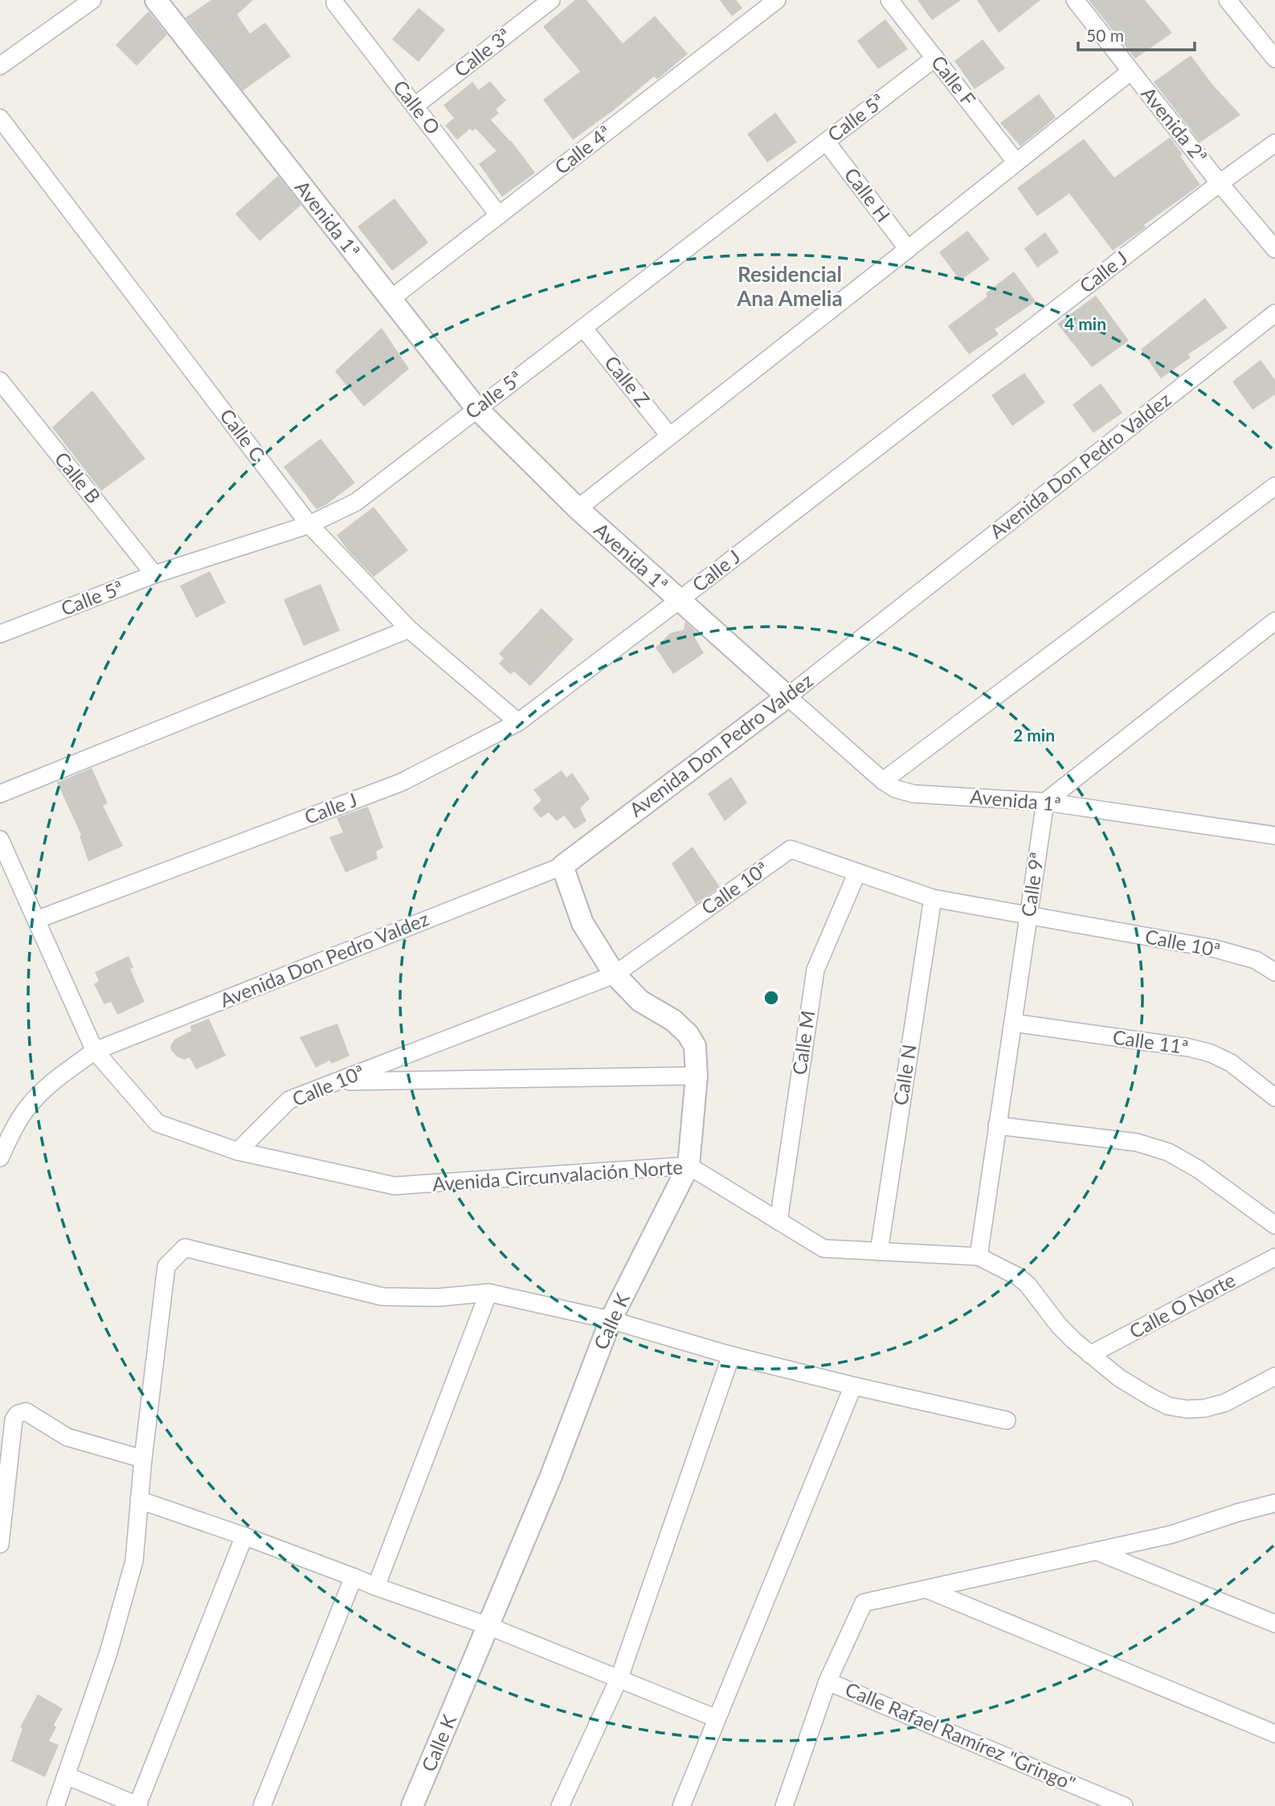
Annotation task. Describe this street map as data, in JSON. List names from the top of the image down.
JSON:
{
  "streets": {
    "street": [
      "Calle 3ª",
      "Calle F",
      "Calle O",
      "Calle 5ª",
      "Avenida 2ª",
      "Calle 4ª",
      "Calle H",
      "Avenida 1ª",
      "Calle J",
      "Calle Z",
      "Calle C",
      "Avenida Don Pedro Valdez",
      "Calle B",
      "Calle 9ª",
      "Calle 10ª",
      "Calle M",
      "Calle 11ª",
      "Calle N",
      "Avenida Circunvalación Norte",
      "Calle O Norte",
      "Calle K",
      "Calle Rafael Ramírez \"Gringo\""
    ]
  },
  "crossings": [
    ["Calle 3ª", "Calle O"],
    ["Calle F", "Calle 5ª"],
    ["Calle O", "Calle 4ª"],
    ["Calle 5ª", "Calle H"],
    ["Calle 5ª", "Avenida 1ª"],
    ["Calle 5ª", "Calle Z"],
    ["Calle 5ª", "Calle C"],
    ["Calle 5ª", "Calle B"],
    ["Avenida 2ª", "Calle J"],
    ["Calle 4ª", "Avenida 1ª"],
    ["Avenida 1ª", "Calle J"],
    ["Avenida 1ª", "Avenida Don Pedro Valdez"],
    ["Avenida 1ª", "Calle 9ª"],
    ["Calle J", "Calle C"],
    ["Calle J", "Avenida Circunvalación Norte"],
    ["Avenida Don Pedro Valdez", "Avenida Circunvalación Norte"],
    ["Avenida Don Pedro Valdez", "Calle K"],
    ["Calle 9ª", "Calle 10ª"],
    ["Calle 9ª", "Calle 11ª"],
    ["Calle 9ª", "Avenida Circunvalación Norte"],
    ["Calle 10ª", "Calle M"],
    ["Calle 10ª", "Calle N"],
    ["Calle 10ª", "Avenida Circunvalación Norte"],
    ["Calle 10ª", "Calle K"],
    ["Calle M", "Avenida Circunvalación Norte"],
    ["Calle N", "Avenida Circunvalación Norte"],
    ["Avenida Circunvalación Norte", "Calle O Norte"],
    ["Avenida Circunvalación Norte", "Calle K"]
  ],
  "districts": ["Residencial Ana Amelia"],
  "scale_bar": "50 m",
  "rings": ["4 min", "2 min"]
}
